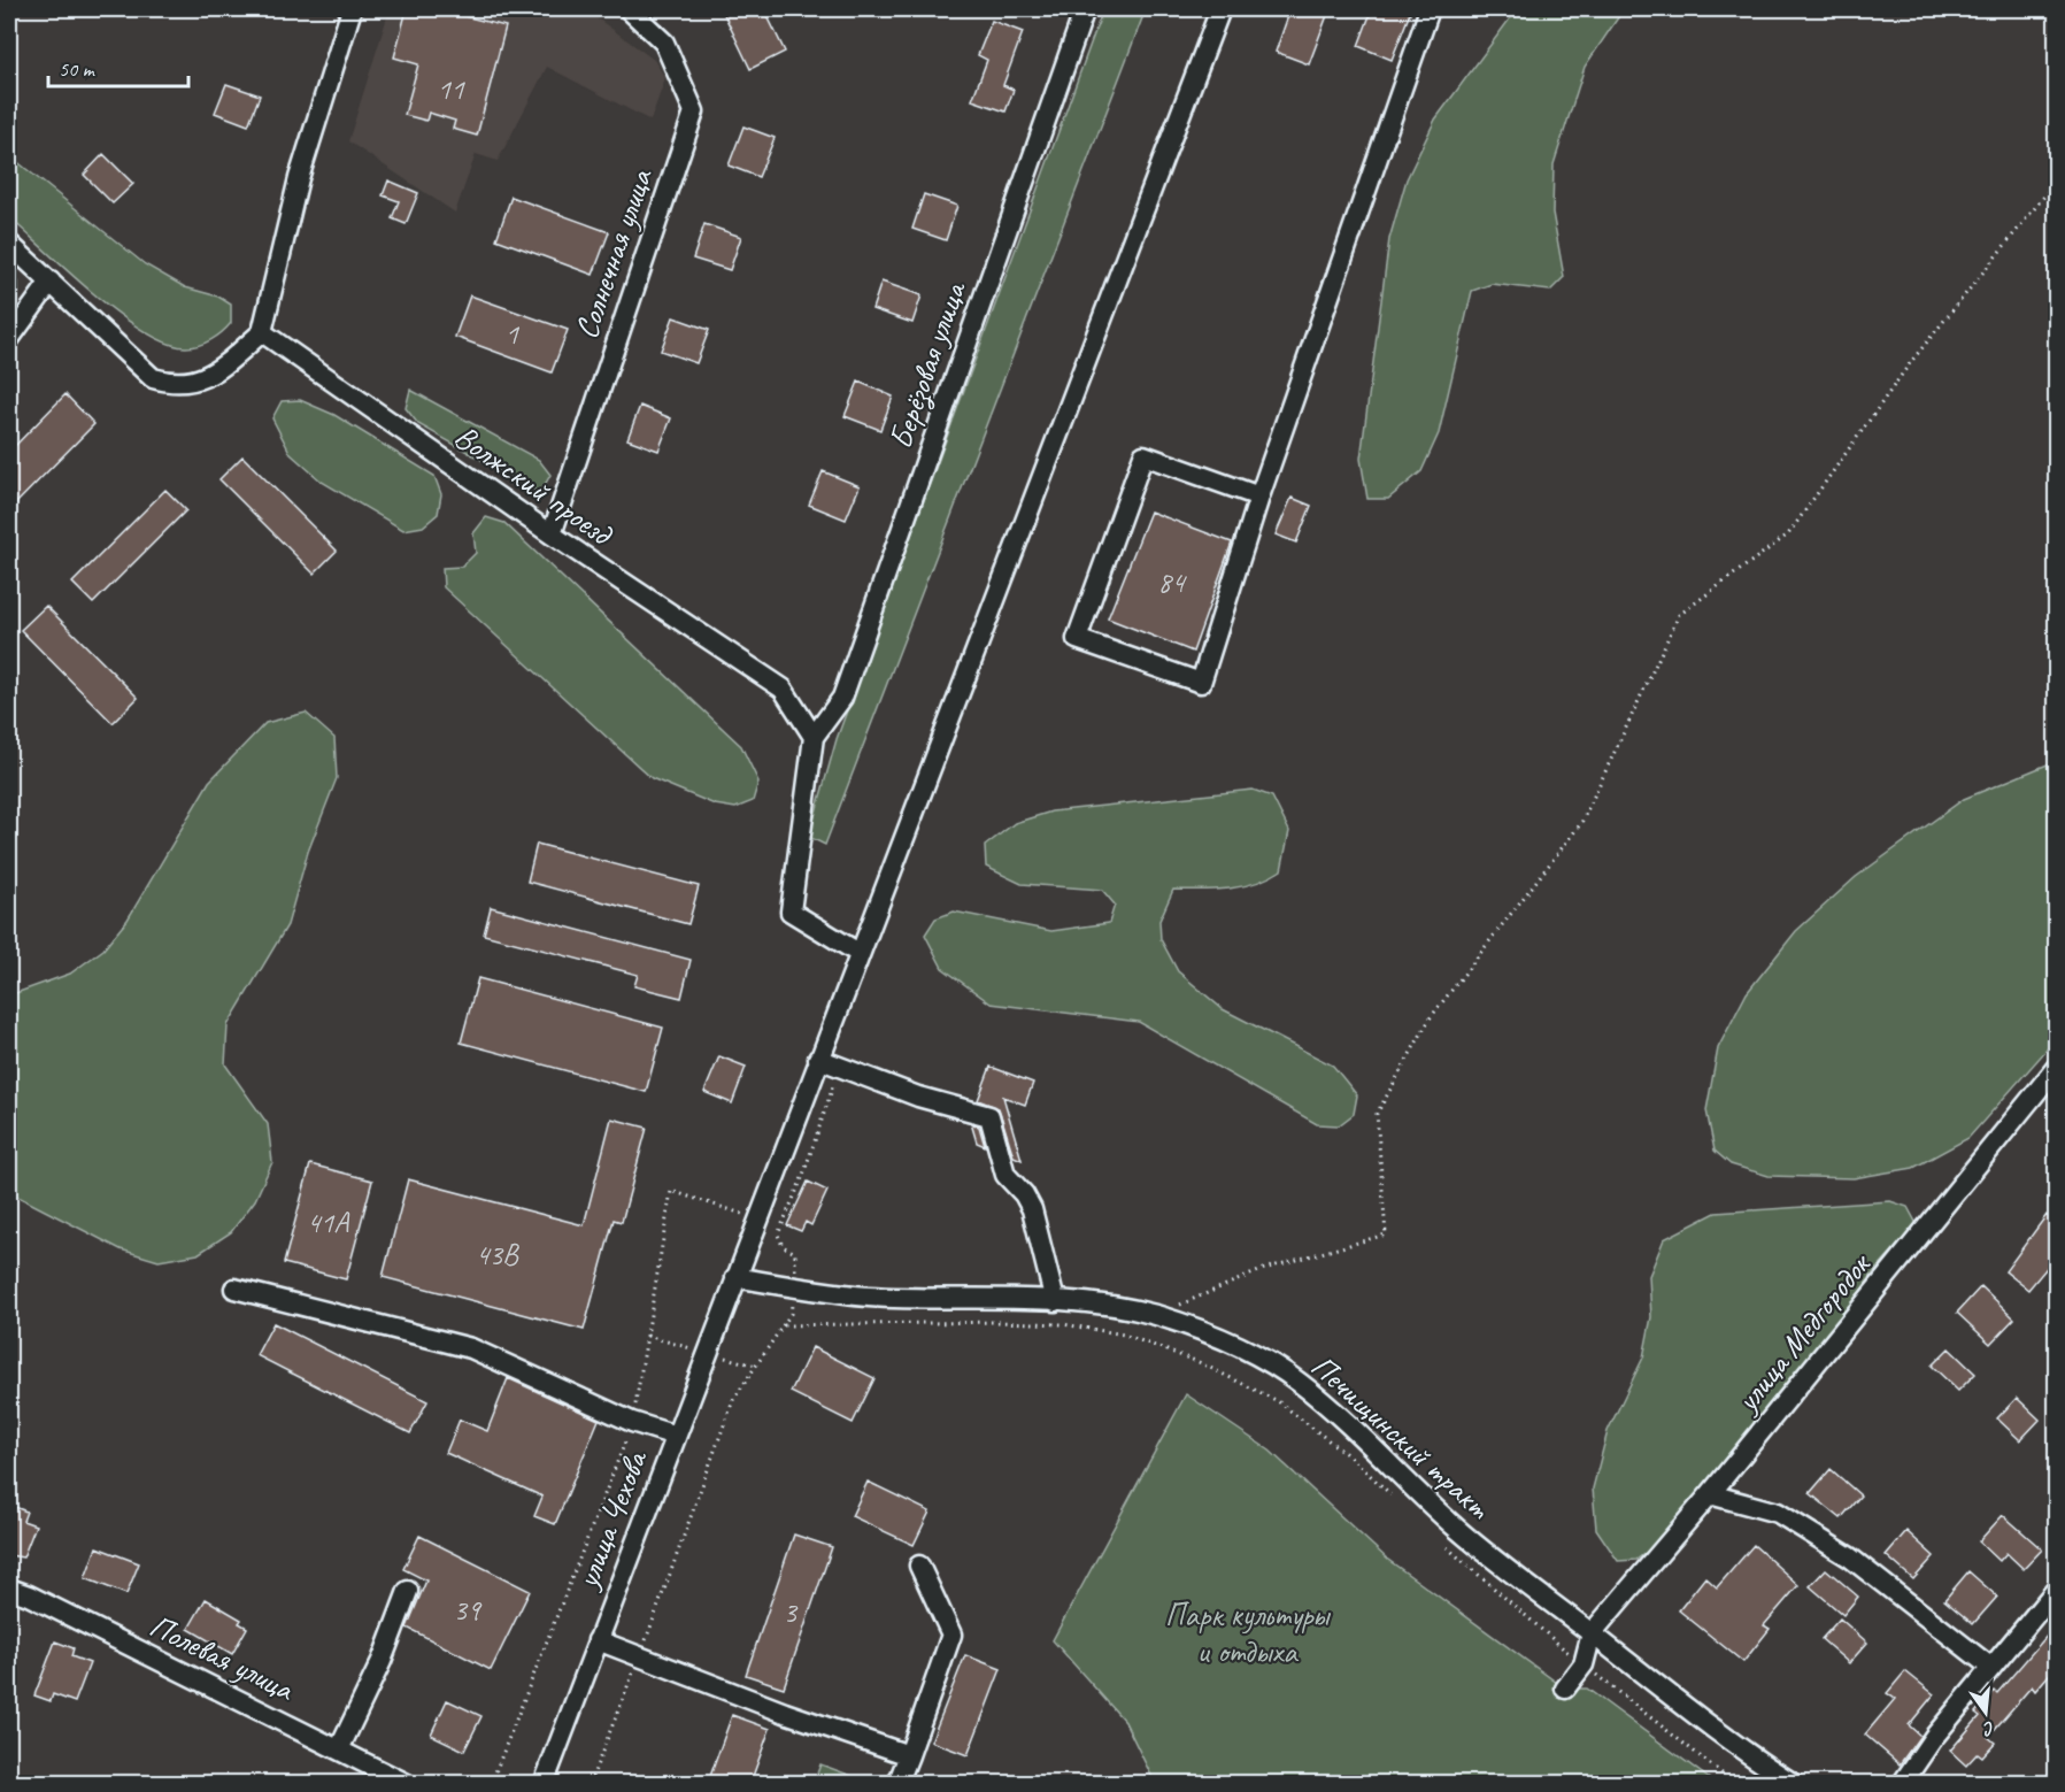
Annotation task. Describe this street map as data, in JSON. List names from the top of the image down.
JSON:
{
  "streets": {
    "street": [
      "Солнечная улица",
      "Берёзовая улица",
      "Волжский проезд",
      "улица Медгородок",
      "Печищинский тракт",
      "улица Чехова",
      "Полевая улица"
    ]
  },
  "crossings": [
    ["Солнечная улица", "Волжский проезд"],
    ["Берёзовая улица", "Волжский проезд"],
    ["улица Медгородок", "Печищинский тракт"],
    ["Печищинский тракт", "улица Чехова"]
  ],
  "parks": ["Парк культуры и отдыха"],
  "house_numbers": [
    "11",
    "1",
    "84",
    "41А",
    "43В",
    "39",
    "3"
  ],
  "scale_bar": "50 m",
  "north": "bottom"
}
